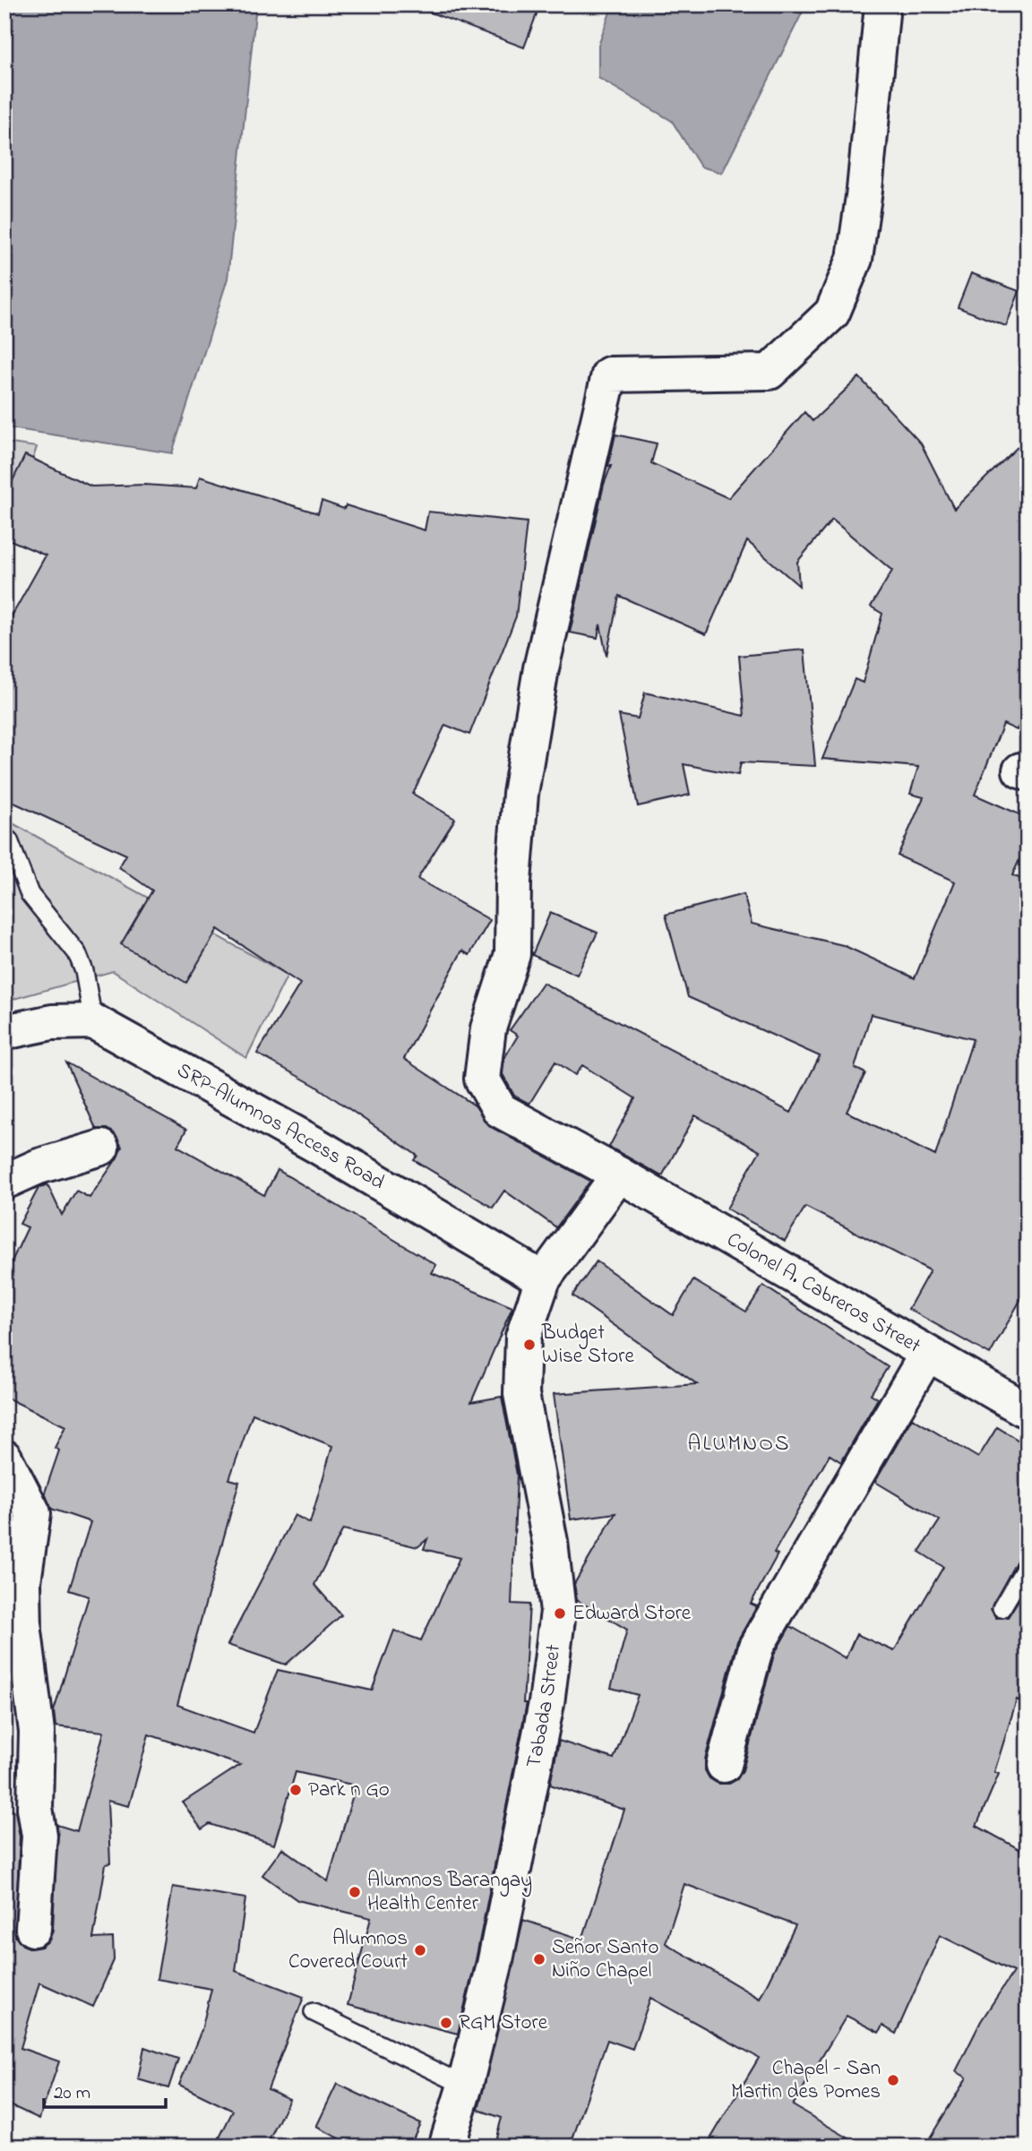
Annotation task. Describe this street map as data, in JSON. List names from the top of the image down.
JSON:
{
  "streets": {
    "street": ["SRP-Alumnos Access Road", "Colonel A. Cabreros Street", "Tabada Street"]
  },
  "crossings": [
    ["SRP-Alumnos Access Road", "Tabada Street"],
    ["Colonel A. Cabreros Street", "Tabada Street"]
  ],
  "districts": ["ALUMNOS"],
  "places": [
    "Budget Wise Store",
    "Edward Store",
    "Park n Go",
    "Alumnos Barangay Health Center",
    "Alumnos Covered Court",
    "Señor Santo Niño Chapel",
    "RGM Store",
    "Chapel - San Martin des Pomes"
  ],
  "scale_bar": "20 m"
}
